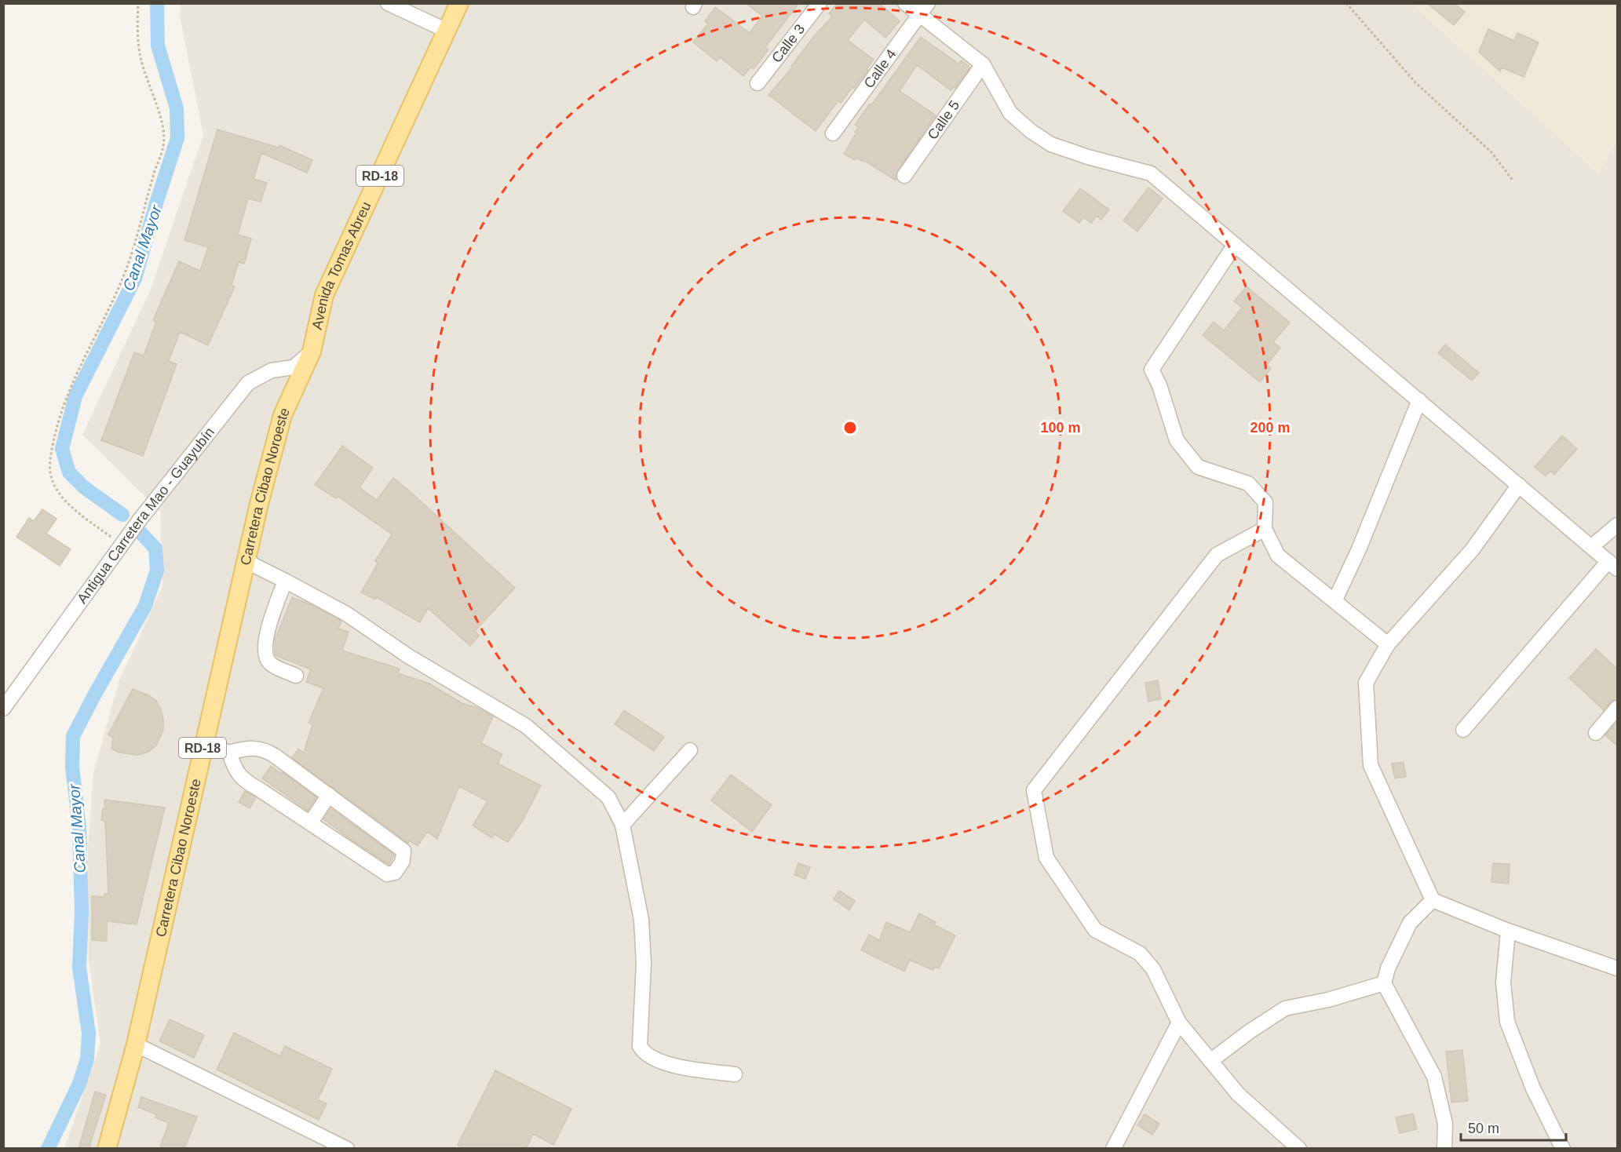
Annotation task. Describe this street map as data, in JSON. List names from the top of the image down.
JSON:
{
  "streets": {
    "main road": ["RD-18", "Avenida Tomas Abreu", "Carretera Cibao Noroeste"],
    "street": [
      "Calle 3",
      "Calle 4",
      "Calle 5",
      "Antigua Carretera Mao - Guayubín"
    ]
  },
  "crossings": [
    ["Avenida Tomas Abreu", "Carretera Cibao Noroeste"],
    ["Avenida Tomas Abreu", "Antigua Carretera Mao - Guayubín"],
    ["Carretera Cibao Noroeste", "Antigua Carretera Mao - Guayubín"]
  ],
  "water": ["Canal Mayor"],
  "scale_bar": "50 m",
  "rings": ["100 m", "200 m"]
}
